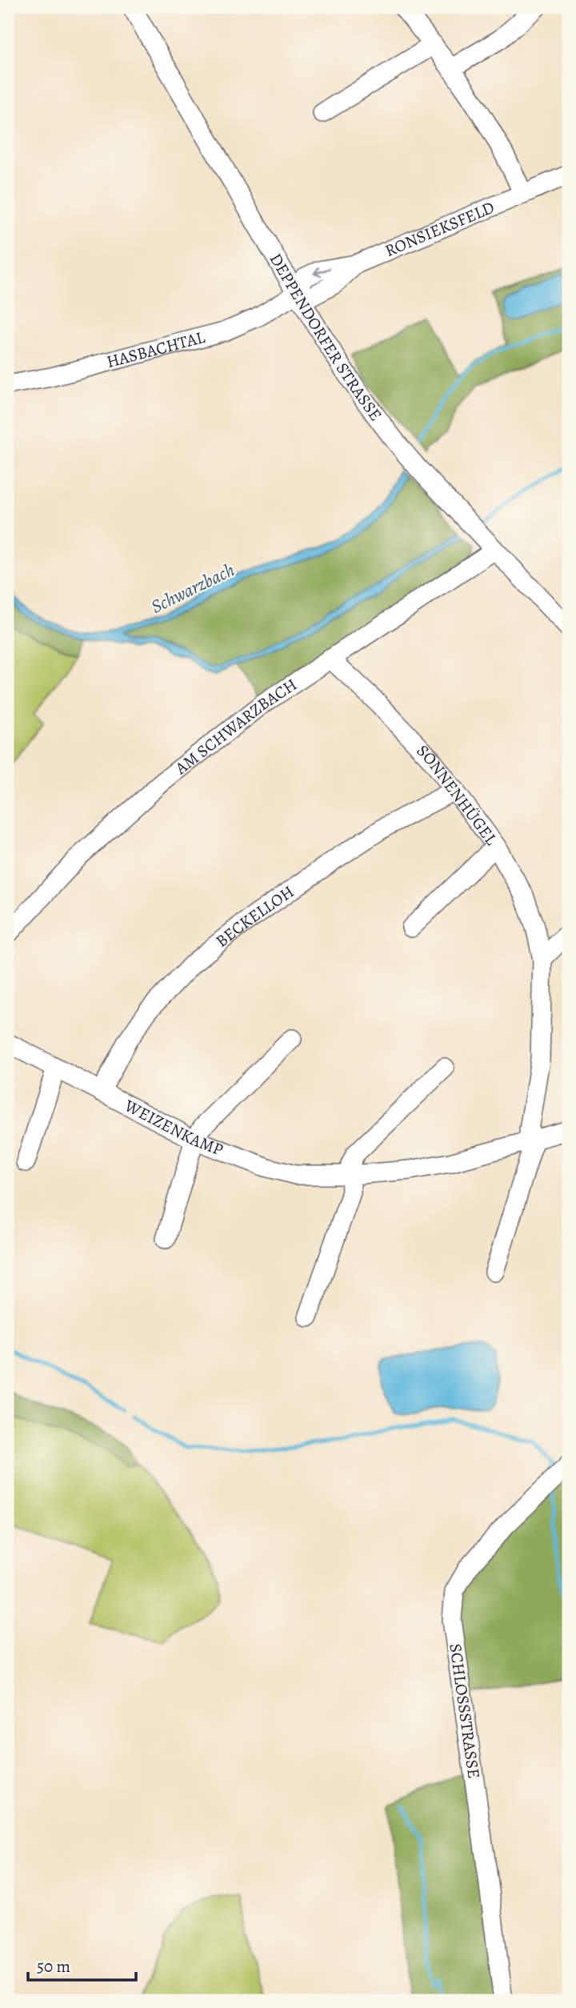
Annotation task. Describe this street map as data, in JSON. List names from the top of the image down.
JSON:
{
  "streets": {
    "street": [
      "RONSIEKSFELD",
      "DEPPENDORFER STRASSE",
      "HASBACHTAL",
      "AM SCHWARZBACH",
      "SONNENHÜGEL",
      "BECKELLOH",
      "WEIZENKAMP",
      "SCHLOSSSTRASSE"
    ]
  },
  "crossings": [
    ["RONSIEKSFELD", "DEPPENDORFER STRASSE"],
    ["RONSIEKSFELD", "HASBACHTAL"],
    ["DEPPENDORFER STRASSE", "HASBACHTAL"],
    ["DEPPENDORFER STRASSE", "AM SCHWARZBACH"],
    ["AM SCHWARZBACH", "SONNENHÜGEL"],
    ["SONNENHÜGEL", "BECKELLOH"],
    ["SONNENHÜGEL", "WEIZENKAMP"],
    ["BECKELLOH", "WEIZENKAMP"]
  ],
  "water": ["Schwarzbach"],
  "scale_bar": "50 m"
}
